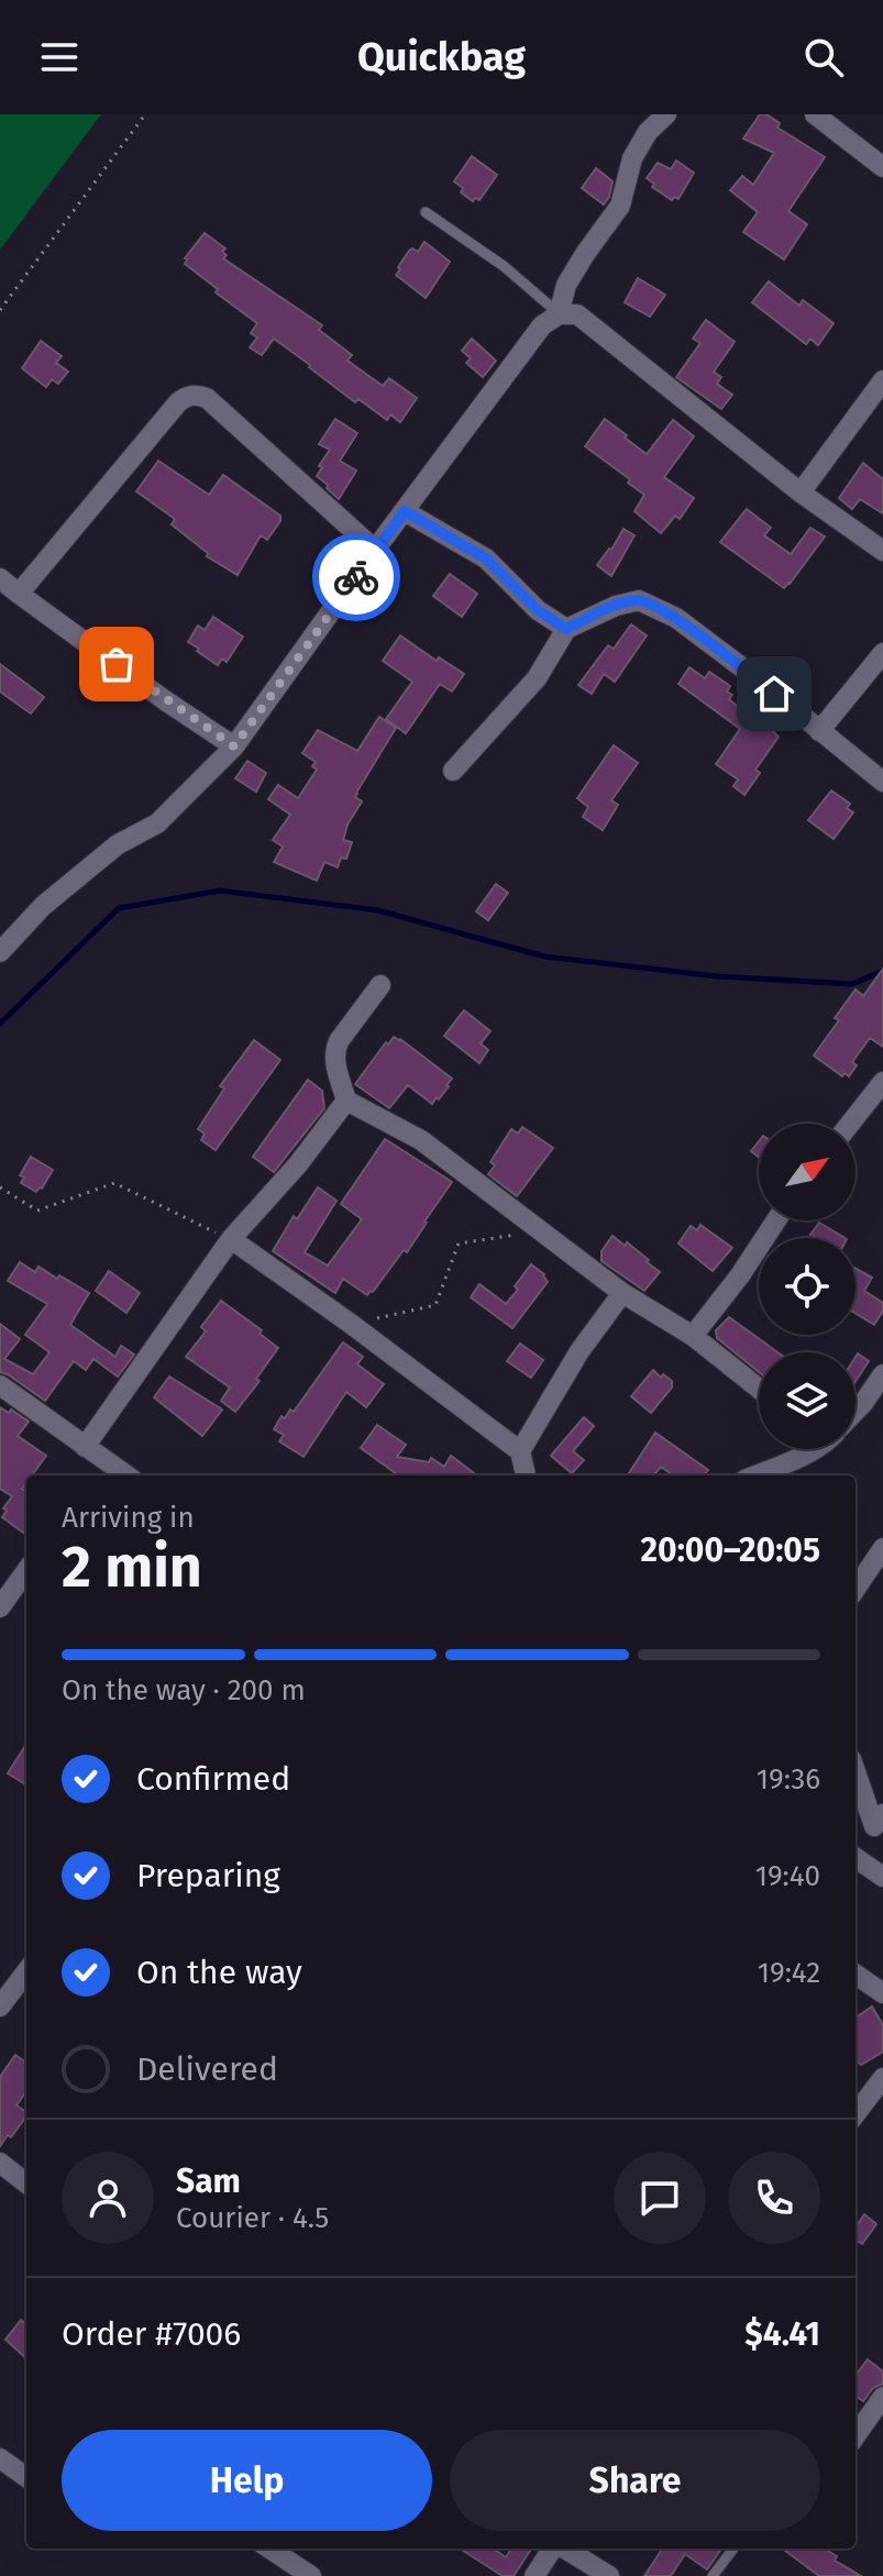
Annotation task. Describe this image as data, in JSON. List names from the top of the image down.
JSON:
{
  "north": "top right",
  "page": {
    "header": "Quickbag",
    "heading": ["2 min", "Arriving in", "20:00–20:05"],
    "panel": [
      "Sam",
      "Courier · 4.5",
      "Order #7006",
      "$4.41"
    ],
    "bar": "On the way · 200 m",
    "list": [
      ["Confirmed", "19:36"],
      ["Preparing", "19:40"],
      ["On the way", "19:42"],
      "Delivered"
    ],
    "buttons": ["Help", "Share"]
  }
}
